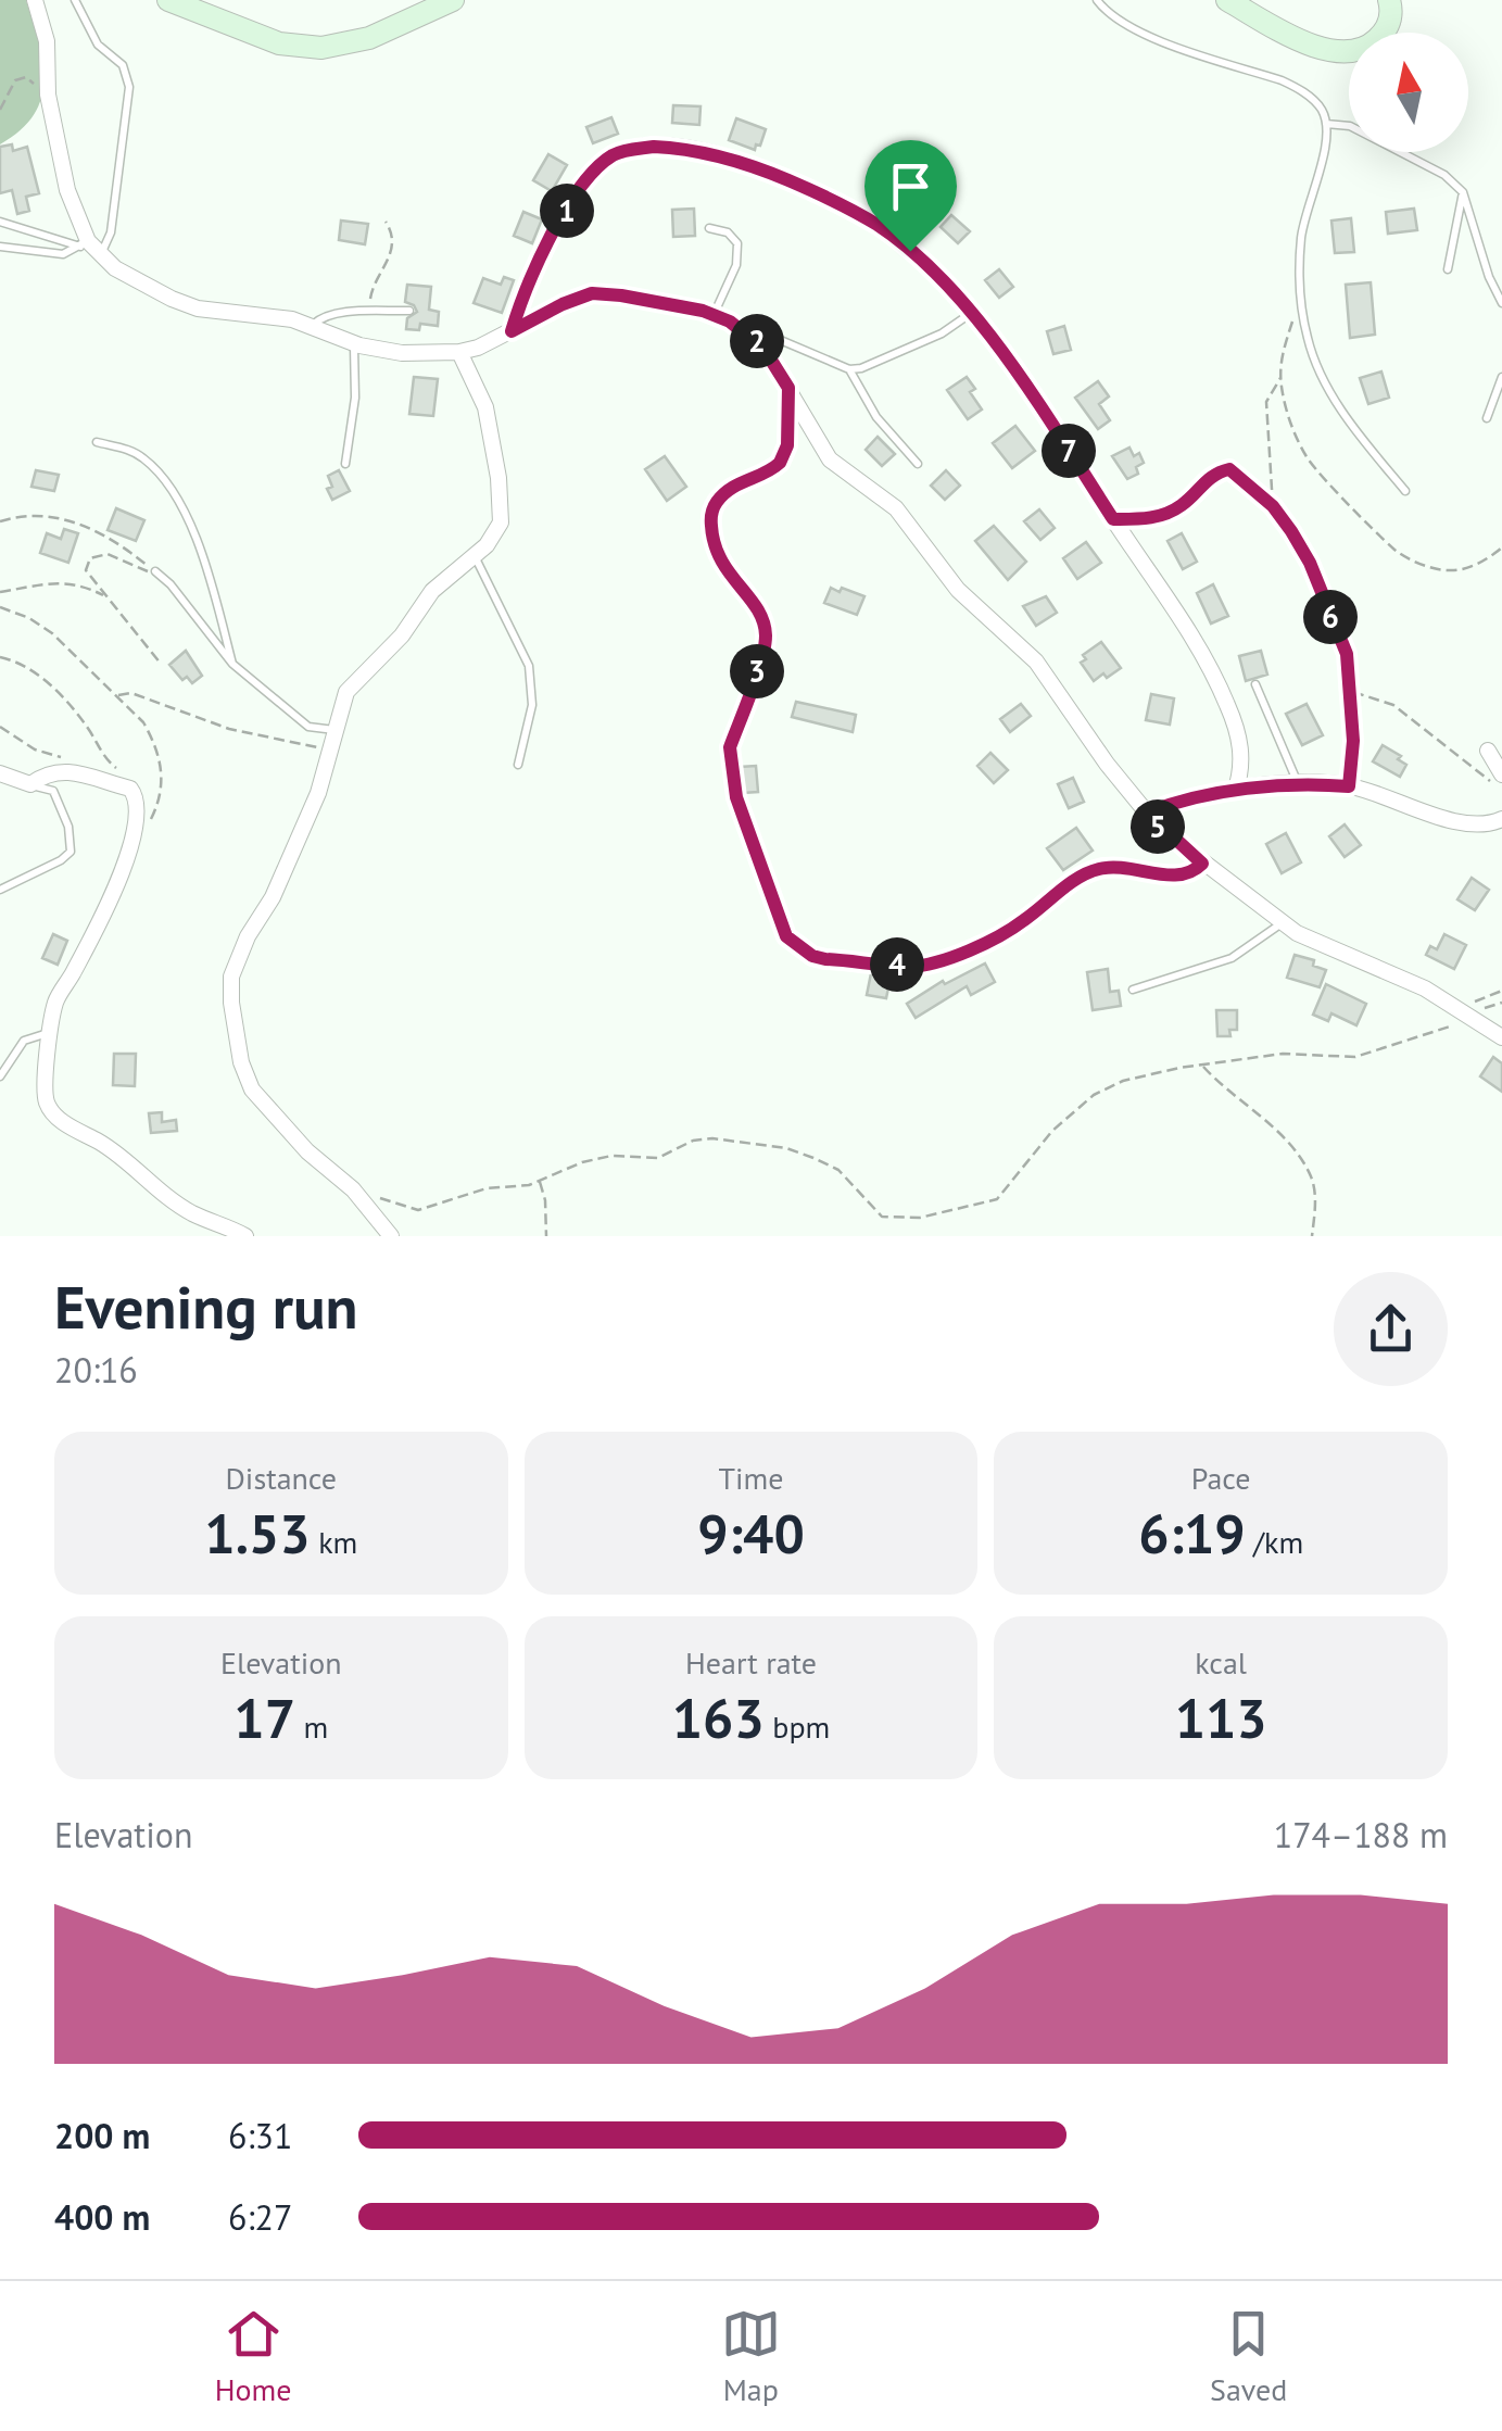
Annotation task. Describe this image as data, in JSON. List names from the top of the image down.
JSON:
{
  "north": "top",
  "page": {
    "pins": [
      "1",
      "2",
      "7",
      "6",
      "3",
      "5",
      "4"
    ],
    "heading": ["Evening run", "20:16"],
    "stats": [
      ["Distance", "1.53 km"],
      ["Time", "9:40"],
      ["Pace", "6:19 /km"],
      ["Elevation", "17 m"],
      ["Heart rate", "163 bpm"],
      ["kcal", "113"]
    ],
    "chart": ["Elevation", "174–188 m"],
    "list": [
      {
        "name": "200 m",
        "note": "6:31"
      },
      {
        "name": "400 m",
        "note": "6:27"
      }
    ],
    "tabs": ["Home", "Map", "Saved"]
  }
}
